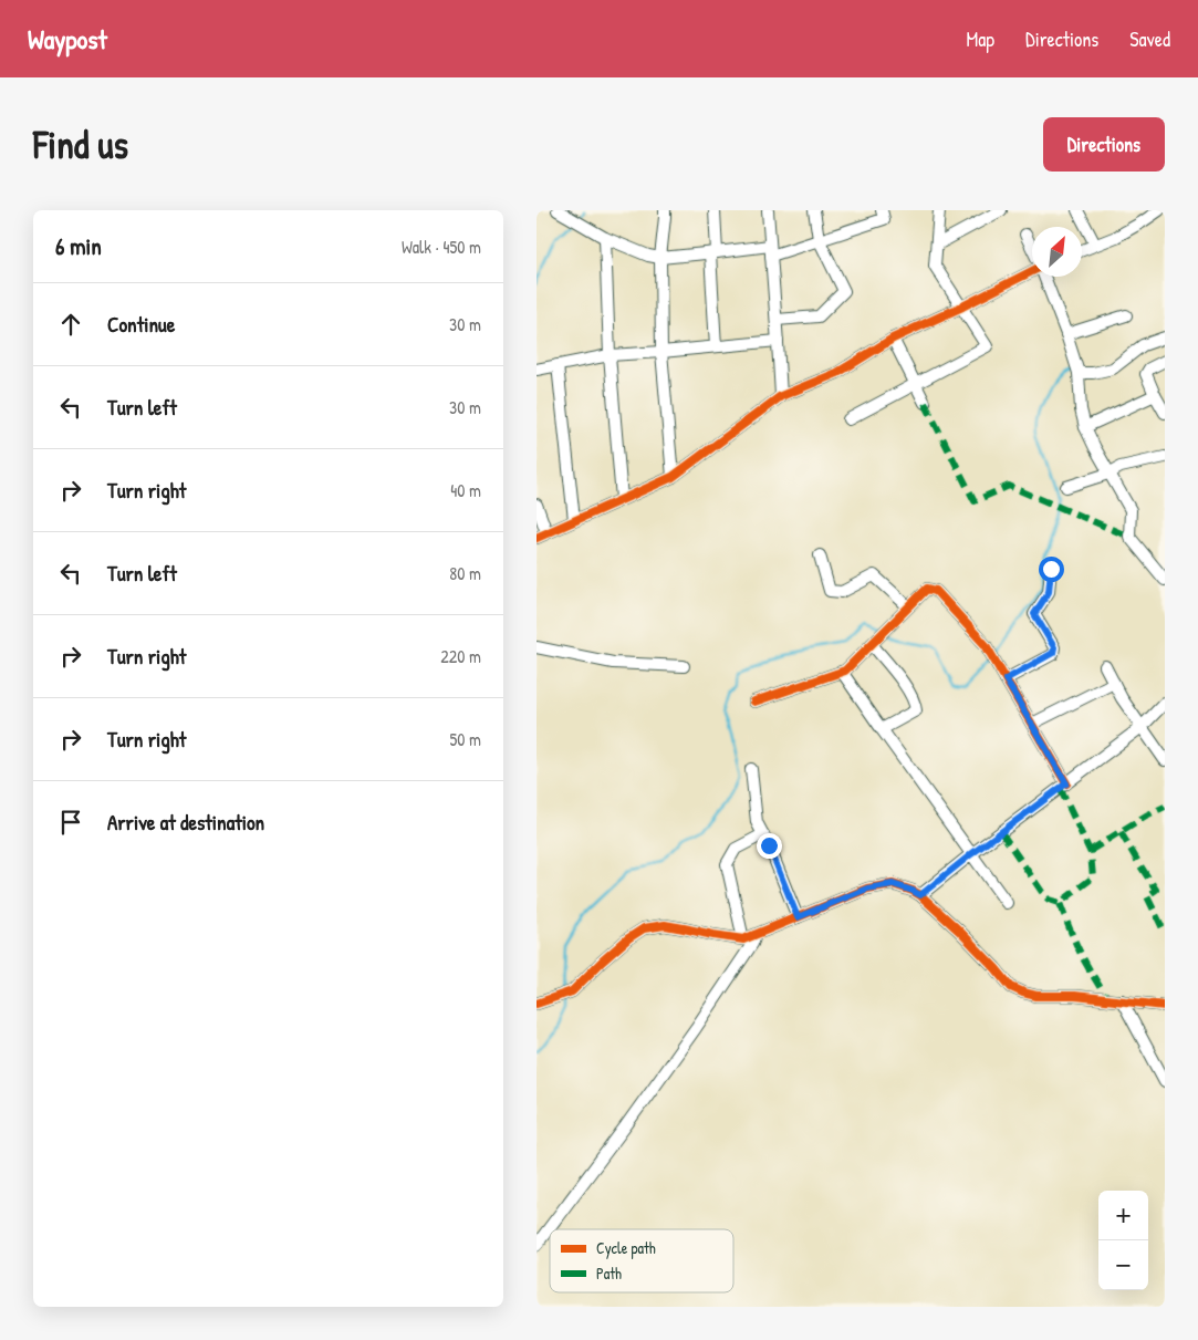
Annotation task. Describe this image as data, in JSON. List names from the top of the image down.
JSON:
{
  "legend": ["Cycle path", "Path"],
  "north": "top right",
  "page": {
    "header": "Waypost",
    "nav": ["Map", "Directions", "Saved"],
    "buttons": "Directions",
    "title": "Find us",
    "heading": ["6 min", "Walk · 450 m"],
    "list": [
      ["Continue", "30 m"],
      ["Turn left", "30 m"],
      ["Turn right", "40 m"],
      ["Turn left", "80 m"],
      ["Turn right", "220 m"],
      ["Turn right", "50 m"],
      "Arrive at destination"
    ],
    "map_buttons": ["+", "−"]
  }
}
